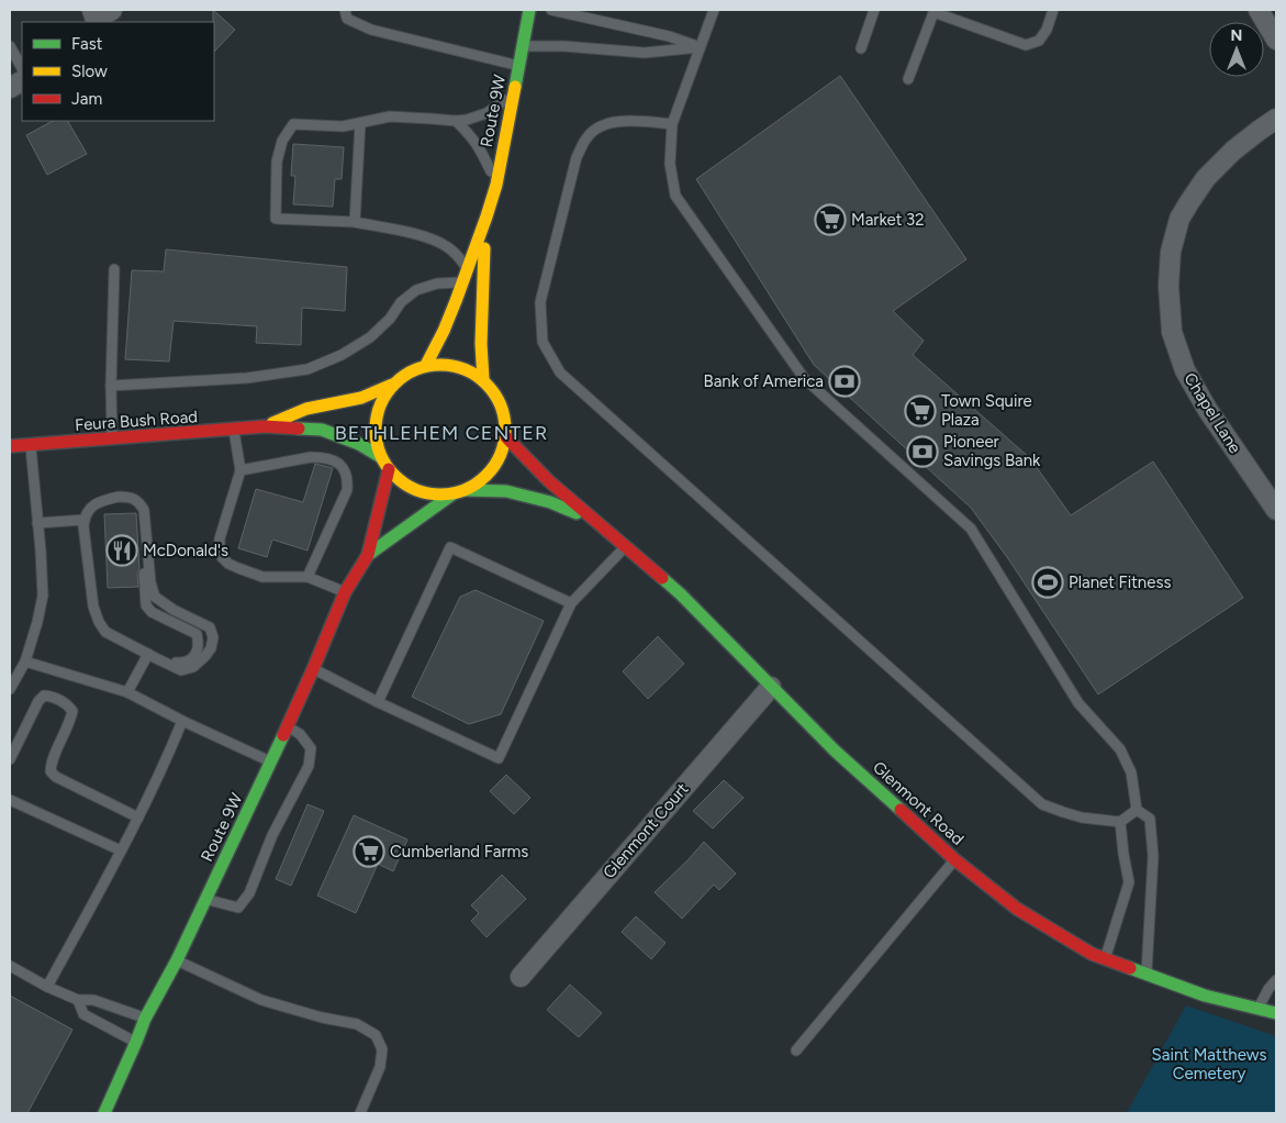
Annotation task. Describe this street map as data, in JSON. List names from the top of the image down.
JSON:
{
  "streets": {
    "main road": ["Route 9W", "Feura Bush Road", "Glenmont Road"],
    "street": ["Chapel Lane", "Glenmont Court"]
  },
  "crossings": [
    ["Route 9W", "Feura Bush Road"],
    ["Route 9W", "Glenmont Road"],
    ["Feura Bush Road", "Glenmont Road"],
    ["Glenmont Road", "Glenmont Court"]
  ],
  "districts": ["BETHLEHEM CENTER"],
  "parks": ["Saint Matthews Cemetery"],
  "places": {
    "supermarket": ["Market 32", "Town Squire Plaza", "Cumberland Farms"],
    "bank": ["Bank of America", "Pioneer Savings Bank"],
    "restaurant": ["McDonald's"],
    "sports": ["Planet Fitness"]
  },
  "legend": ["Fast", "Slow", "Jam"],
  "north": "top"
}
